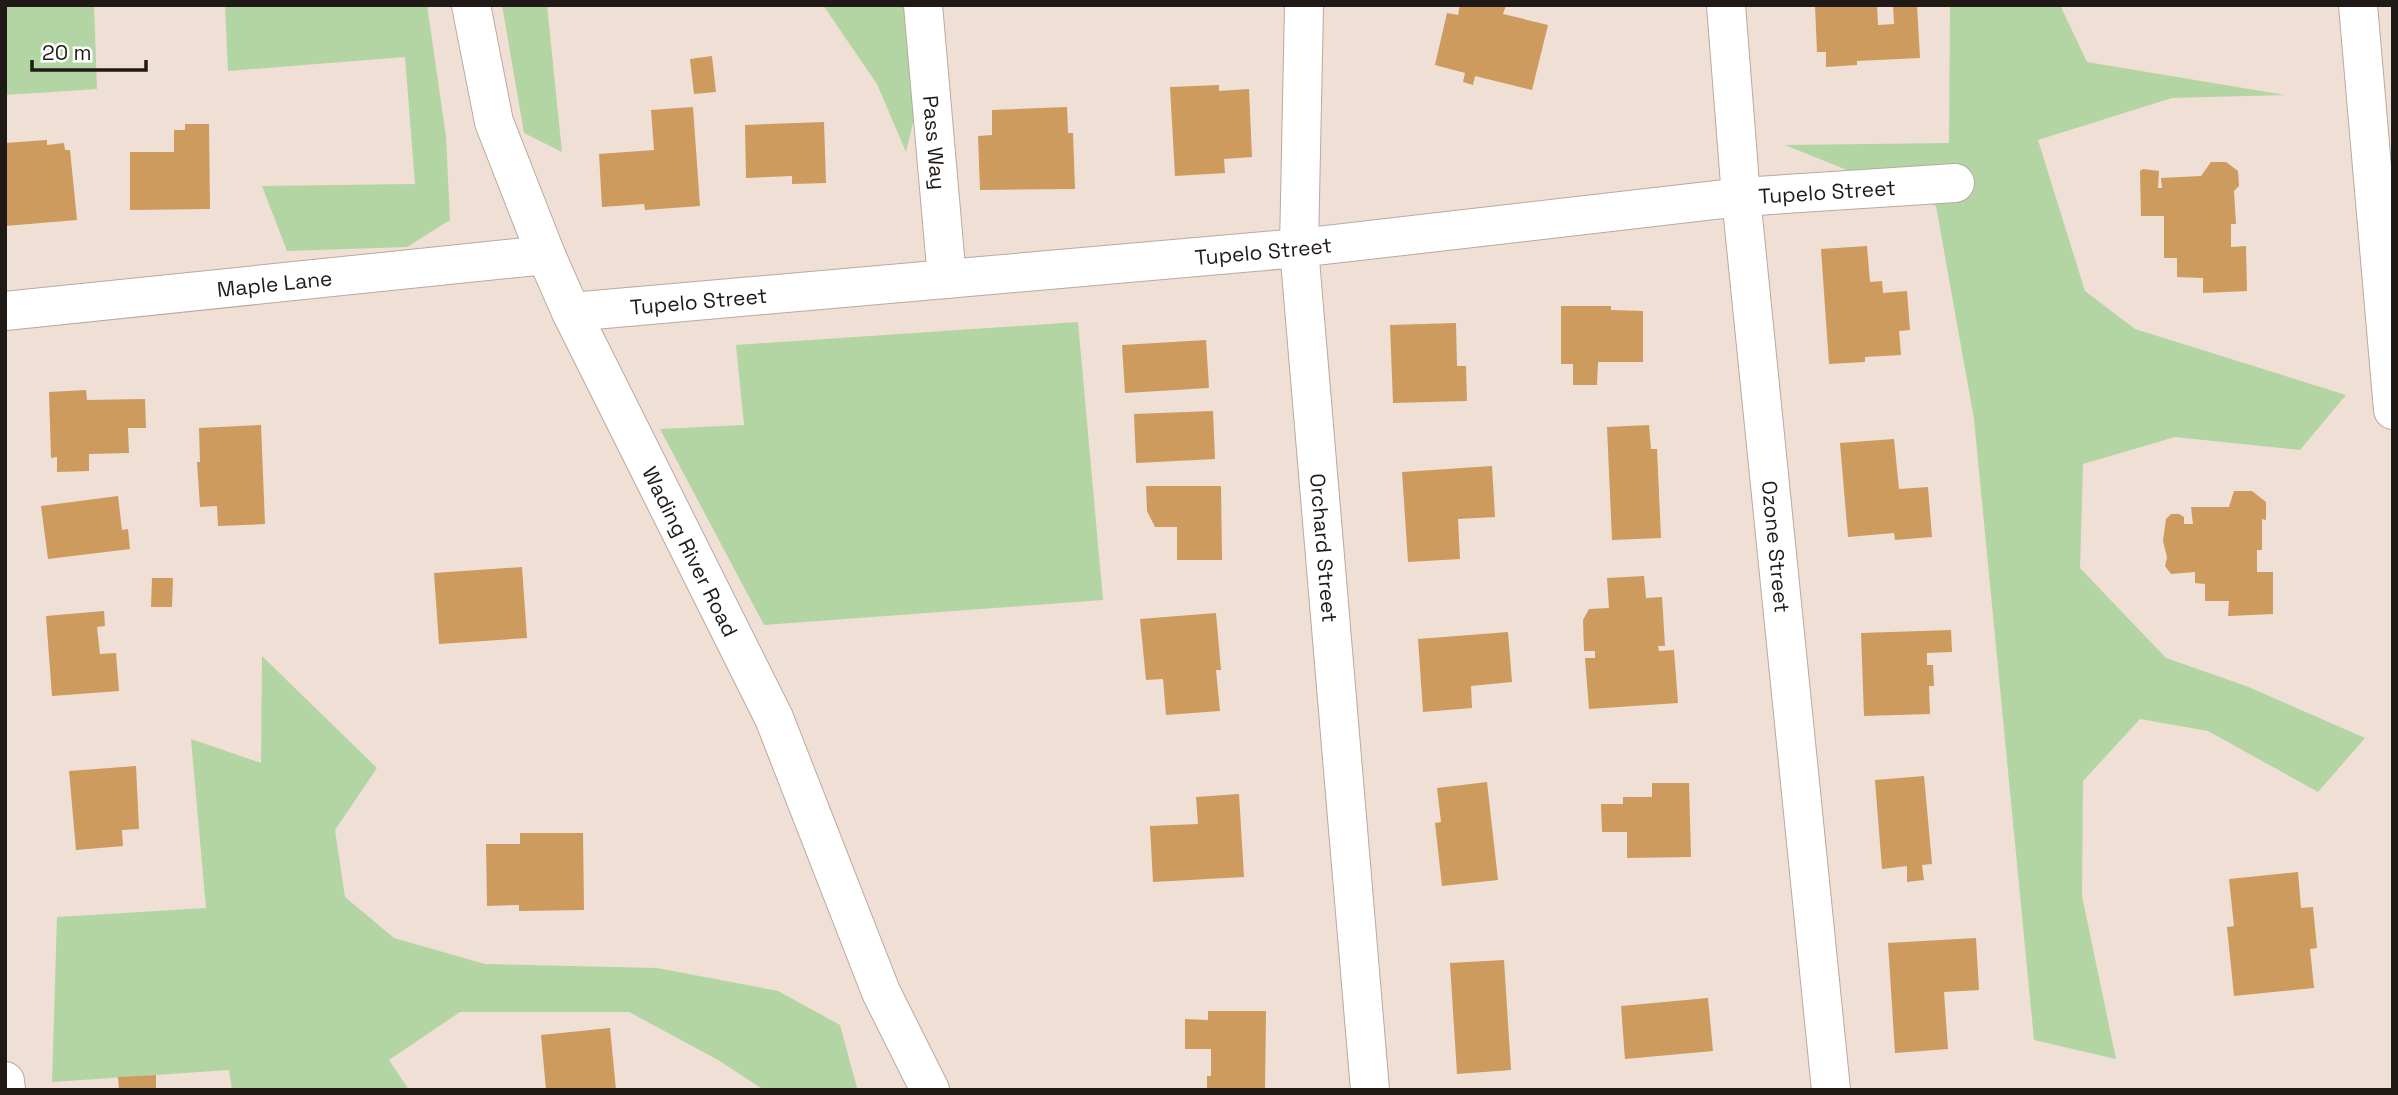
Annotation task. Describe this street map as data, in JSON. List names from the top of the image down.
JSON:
{
  "streets": {
    "street": [
      "Pass Way",
      "Tupelo Street",
      "Maple Lane",
      "Orchard Street",
      "Ozone Street",
      "Wading River Road"
    ]
  },
  "crossings": [
    ["Pass Way", "Tupelo Street"],
    ["Tupelo Street", "Orchard Street"],
    ["Tupelo Street", "Ozone Street"],
    ["Tupelo Street", "Wading River Road"],
    ["Maple Lane", "Wading River Road"]
  ],
  "scale_bar": "20 m"
}
